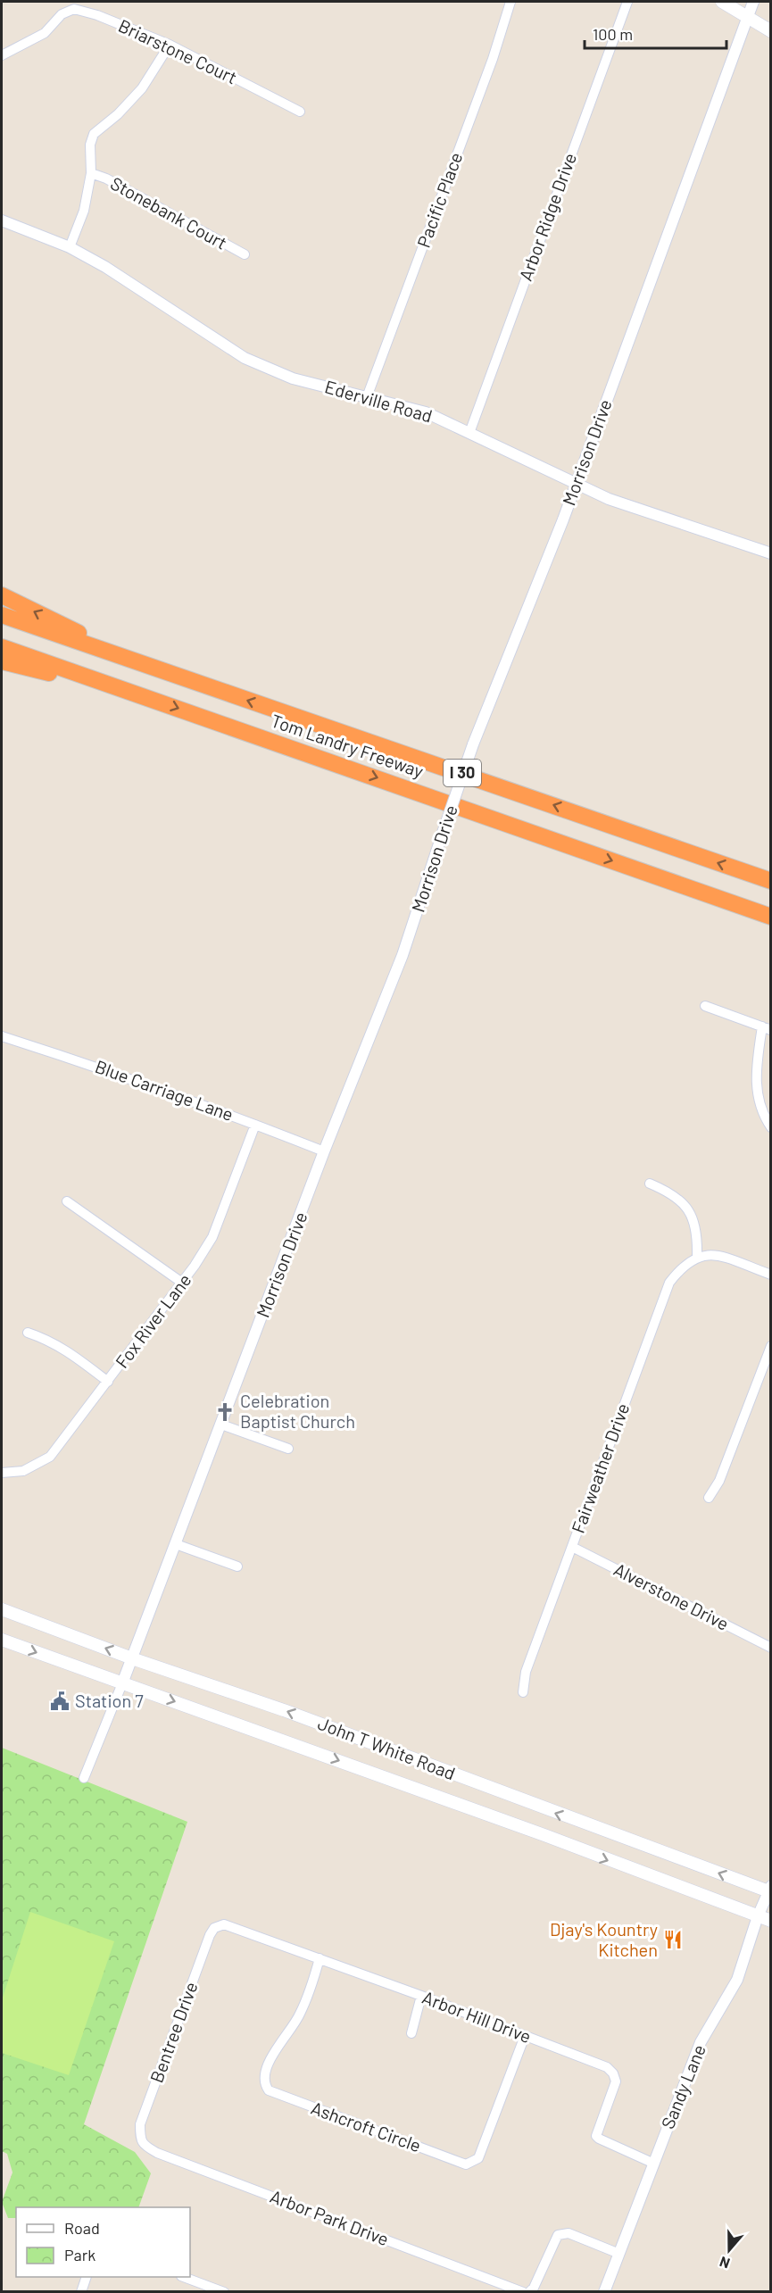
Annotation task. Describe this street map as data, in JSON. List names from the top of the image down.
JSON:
{
  "streets": {
    "highway": ["Tom Landry Freeway", "I 30"],
    "main road": ["John T White Road"],
    "street": [
      "Briarstone Court",
      "Pacific Place",
      "Stonebank Court",
      "Arbor Ridge Drive",
      "Ederville Road",
      "Morrison Drive",
      "Blue Carriage Lane",
      "Fox River Lane",
      "Fairweather Drive",
      "Alverstone Drive",
      "Arbor Hill Drive",
      "Bentree Drive",
      "Sandy Lane",
      "Ashcroft Circle",
      "Arbor Park Drive"
    ]
  },
  "crossings": [
    ["Pacific Place", "Ederville Road"],
    ["Arbor Ridge Drive", "Ederville Road"],
    ["Ederville Road", "Morrison Drive"],
    ["Morrison Drive", "Blue Carriage Lane"],
    ["Morrison Drive", "John T White Road"],
    ["Blue Carriage Lane", "Fox River Lane"],
    ["Fairweather Drive", "Alverstone Drive"],
    ["John T White Road", "Sandy Lane"],
    ["Arbor Hill Drive", "Bentree Drive"],
    ["Arbor Hill Drive", "Sandy Lane"],
    ["Arbor Hill Drive", "Ashcroft Circle"],
    ["Bentree Drive", "Arbor Park Drive"]
  ],
  "places": {
    "church": ["Celebration Baptist Church"],
    "public building": ["Station 7"],
    "restaurant": ["Djay's Kountry Kitchen"]
  },
  "legend": ["Road", "Park"],
  "scale_bar": "100 m",
  "north": "bottom"
}
